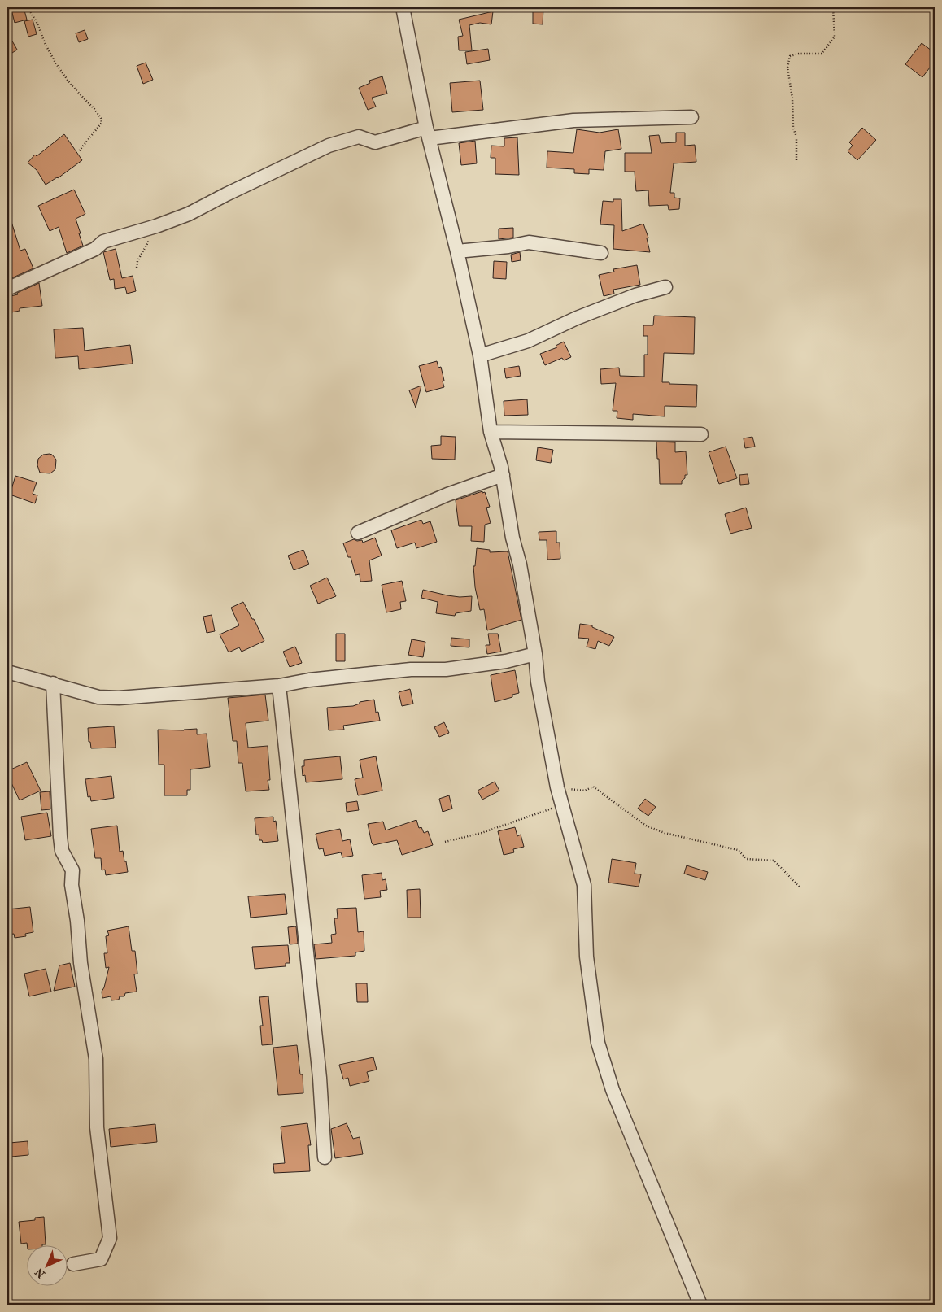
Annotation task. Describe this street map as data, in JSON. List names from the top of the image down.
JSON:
{
  "north": "bottom left"
}
